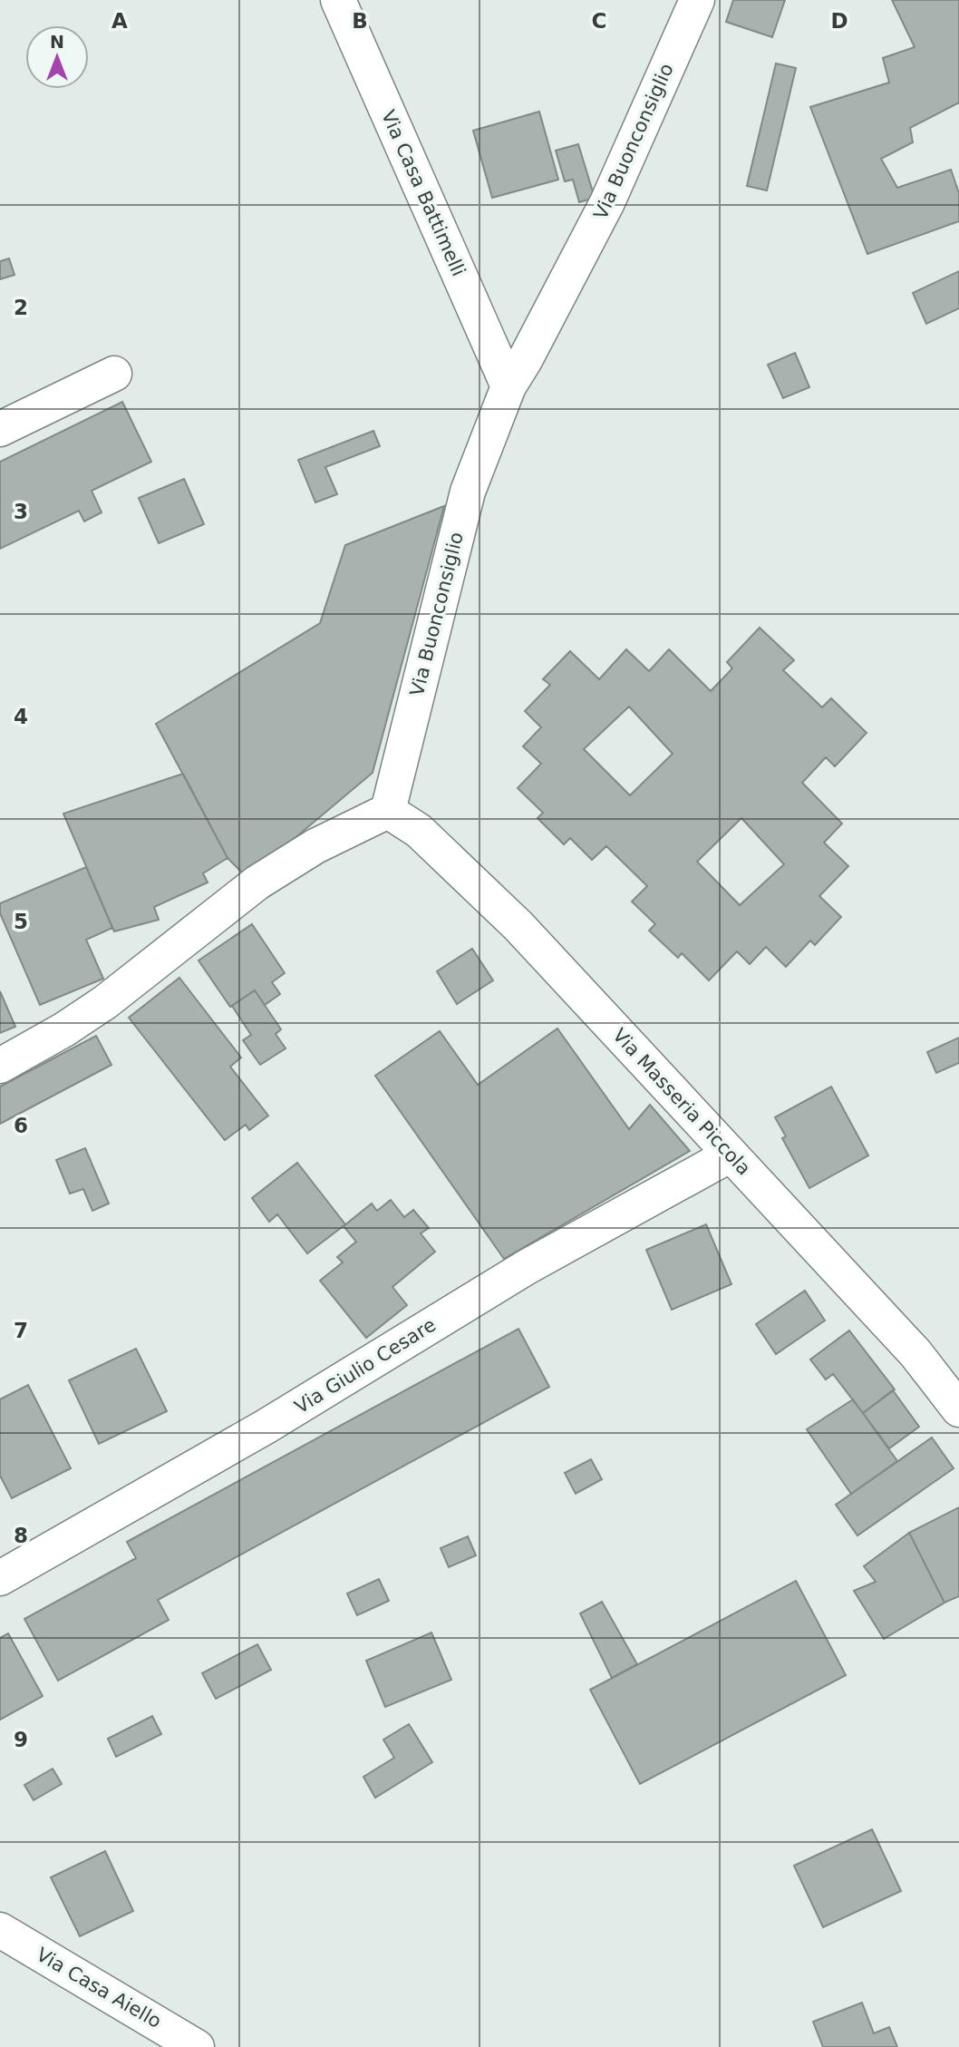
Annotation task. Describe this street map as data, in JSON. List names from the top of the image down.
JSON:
{
  "streets": {
    "street": [
      "Via Buonconsiglio",
      "Via Casa Battimelli",
      "Via Masseria Piccola",
      "Via Giulio Cesare",
      "Via Casa Aiello"
    ]
  },
  "crossings": [
    ["Via Buonconsiglio", "Via Casa Battimelli"],
    ["Via Buonconsiglio", "Via Masseria Piccola"],
    ["Via Masseria Piccola", "Via Giulio Cesare"]
  ],
  "north": "top",
  "grid": {
    "columns": [
      "A",
      "B",
      "C",
      "D"
    ],
    "rows": [
      "2",
      "3",
      "4",
      "5",
      "6",
      "7",
      "8",
      "9"
    ]
  }
}
